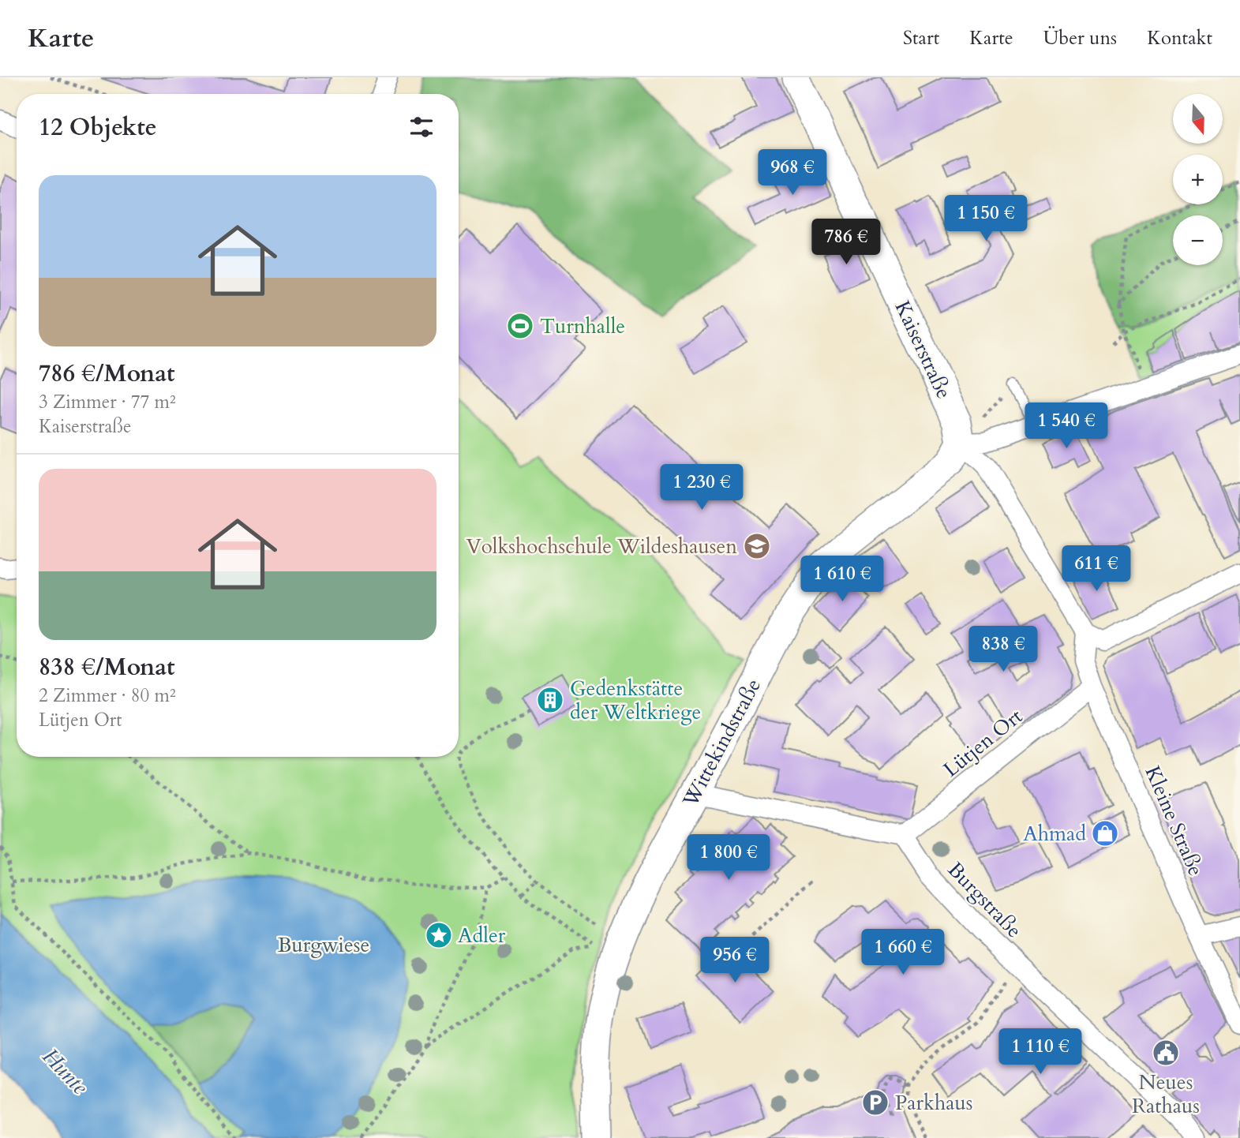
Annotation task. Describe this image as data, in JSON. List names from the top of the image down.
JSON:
{
  "streets": {
    "street": [
      "Kaiserstraße",
      "Wittekindstraße",
      "Lütjen Ort",
      "Kleine Straße",
      "Burgstraße"
    ]
  },
  "crossings": [
    ["Kaiserstraße", "Wittekindstraße"],
    ["Lütjen Ort", "Kleine Straße"],
    ["Lütjen Ort", "Burgstraße"]
  ],
  "water": ["Hunte"],
  "parks": ["Burgwiese"],
  "places": {
    "sports": ["Turnhalle"],
    "school or university": ["Volkshochschule Wildeshausen"],
    "building": ["Gedenkstätte der Weltkriege"],
    "shop": ["Ahmad"],
    "place": ["Adler"],
    "public building": ["Neues Rathaus"],
    "parking": ["Parkhaus"]
  },
  "north": "bottom",
  "page": {
    "header": "Karte",
    "nav": [
      "Start",
      "Karte",
      "Über uns",
      "Kontakt"
    ],
    "map_buttons": ["+", "−"],
    "heading": "12 Objekte",
    "price": [
      "968 €",
      "1 150 €",
      "786 €",
      "1 540 €",
      "1 230 €",
      "611 €",
      "1 610 €",
      "838 €",
      "1 800 €",
      "1 660 €",
      "956 €",
      "1 110 €"
    ],
    "list": [
      {
        "name": "786 €/Monat",
        "note": "3 Zimmer · 77 m² · Kaiserstraße"
      },
      {
        "name": "838 €/Monat",
        "note": "2 Zimmer · 80 m² · Lütjen Ort"
      }
    ]
  }
}
